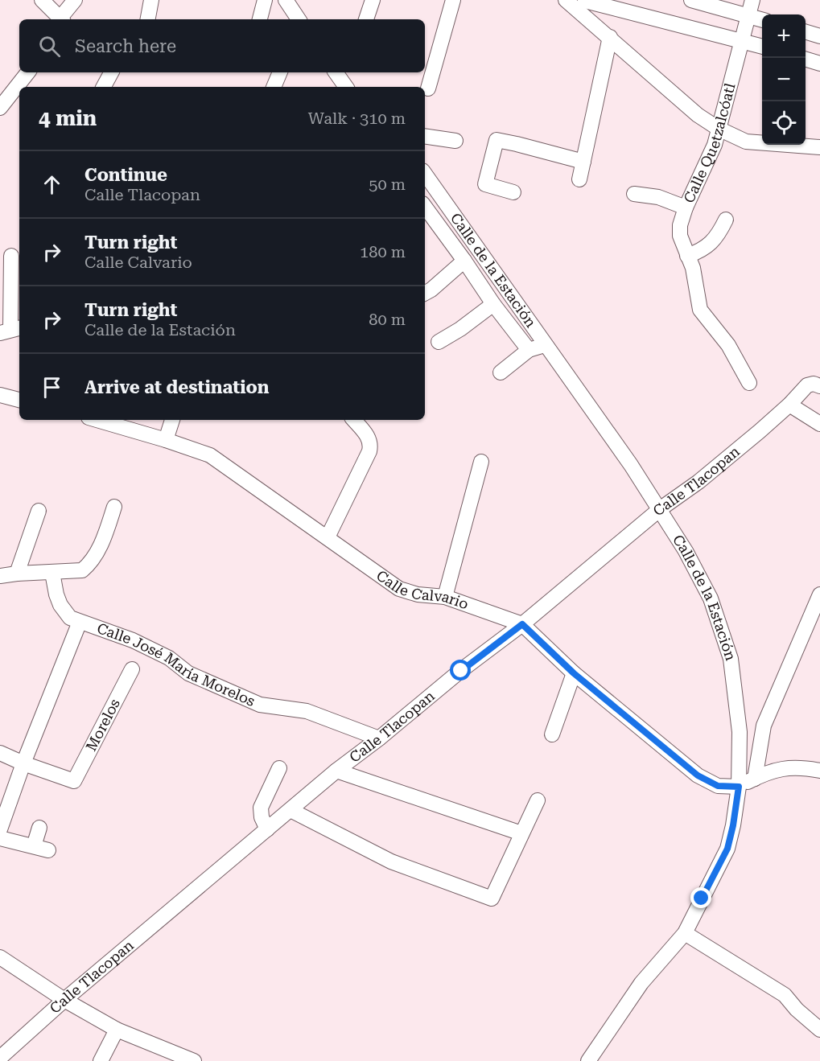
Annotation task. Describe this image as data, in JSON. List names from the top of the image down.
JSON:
{
  "streets": {
    "street": [
      "Calle Quetzalcóatl",
      "Calle de la Estación",
      "Calle Tlacopan",
      "Calle Calvario",
      "Calle José María Morelos",
      "Morelos"
    ]
  },
  "crossings": [
    ["Calle de la Estación", "Calle Tlacopan"],
    ["Calle de la Estación", "Calle Calvario"],
    ["Calle Tlacopan", "Calle Calvario"],
    ["Calle Tlacopan", "Calle José María Morelos"]
  ],
  "page": {
    "map_buttons": ["+", "−"],
    "search": "Search here",
    "heading": ["4 min", "Walk · 310 m"],
    "list": [
      ["Continue", "Calle Tlacopan", "50 m"],
      ["Turn right", "Calle Calvario", "180 m"],
      ["Turn right", "Calle de la Estación", "80 m"],
      "Arrive at destination"
    ]
  }
}
